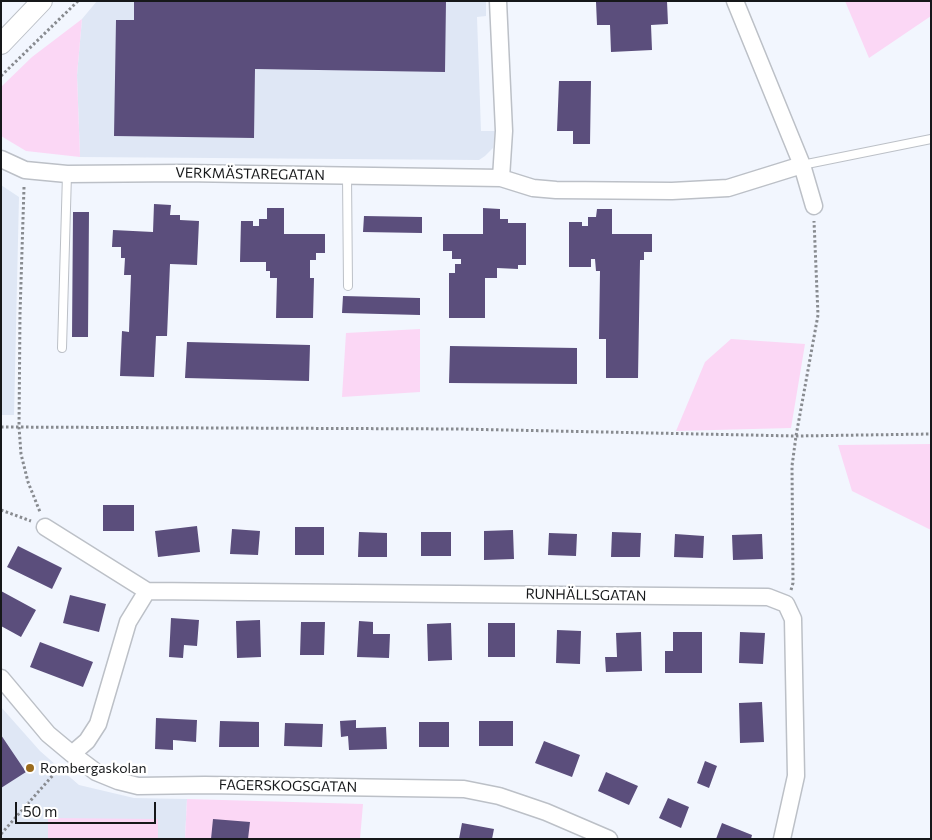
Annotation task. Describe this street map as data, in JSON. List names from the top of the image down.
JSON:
{
  "streets": {
    "street": ["VERKMÄSTAREGATAN", "RUNHÄLLSGATAN", "FAGERSKOGSGATAN"]
  },
  "places": ["Rombergaskolan"],
  "scale_bar": "50 m"
}
